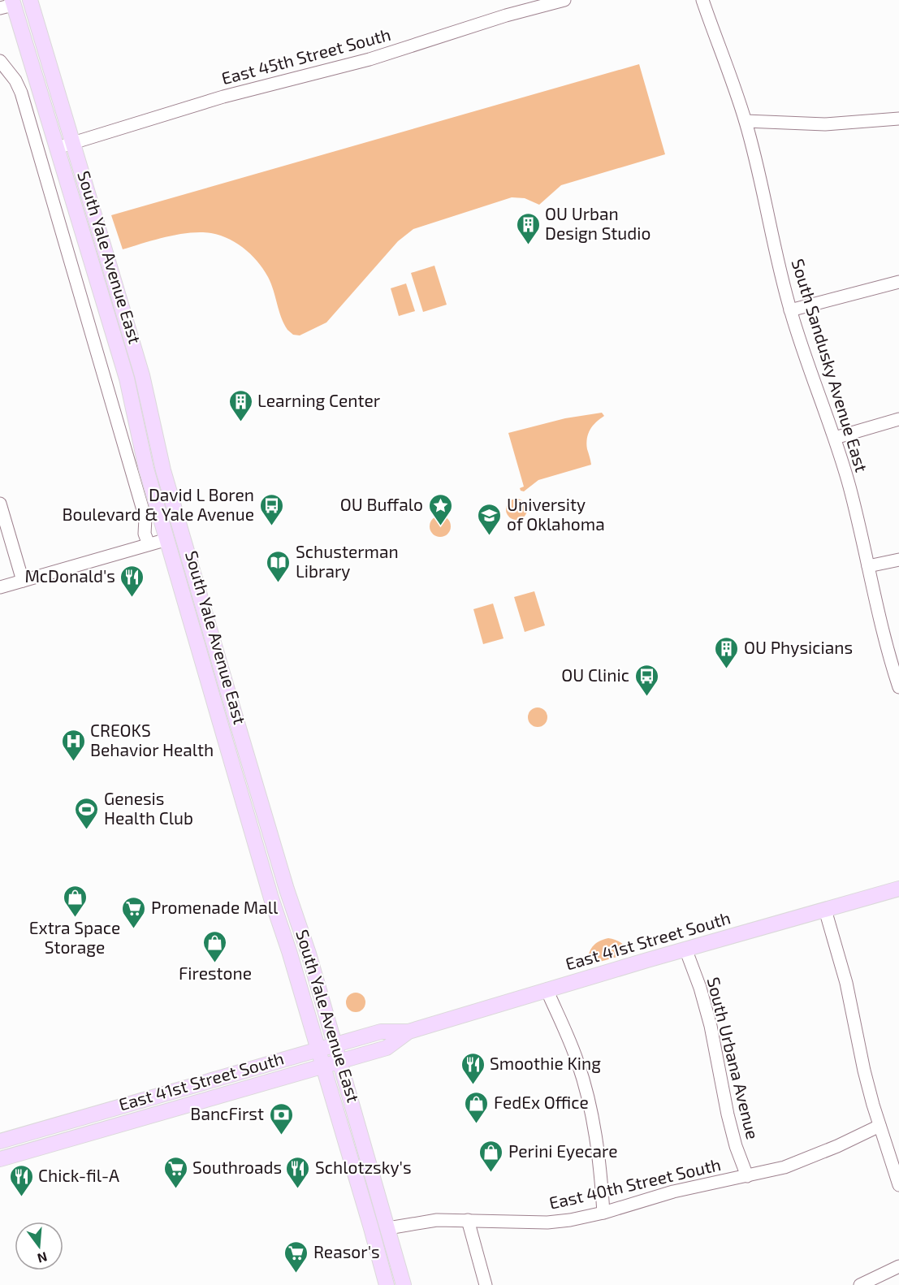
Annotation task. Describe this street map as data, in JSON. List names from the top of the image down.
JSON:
{
  "streets": {
    "main road": ["South Yale Avenue East", "East 41st Street South"],
    "street": [
      "East 45th Street South",
      "South Sandusky Avenue East",
      "South Urbana Avenue",
      "East 40th Street South"
    ]
  },
  "crossings": [
    ["East 45th Street South", "South Yale Avenue East"],
    ["South Yale Avenue East", "East 41st Street South"],
    ["South Yale Avenue East", "East 40th Street South"],
    ["East 41st Street South", "South Urbana Avenue"],
    ["South Urbana Avenue", "East 40th Street South"]
  ],
  "places": {
    "building": ["OU Urban Design Studio", "Learning Center", "OU Physicians"],
    "bus stop": ["David L Boren Boulevard & Yale Avenue", "OU Clinic"],
    "place": ["OU Buffalo"],
    "school or university": ["University of Oklahoma"],
    "library": ["Schusterman Library"],
    "restaurant": [
      "McDonald's",
      "Smoothie King",
      "Schlotzsky's",
      "Chick-fil-A"
    ],
    "hospital": ["CREOKS Behavior Health"],
    "sports": ["Genesis Health Club"],
    "shop": [
      "Extra Space Storage",
      "Firestone",
      "FedEx Office",
      "Perini Eyecare"
    ],
    "supermarket": ["Promenade Mall", "Southroads", "Reasor's"],
    "bank": ["BancFirst"]
  },
  "north": "bottom"
}
